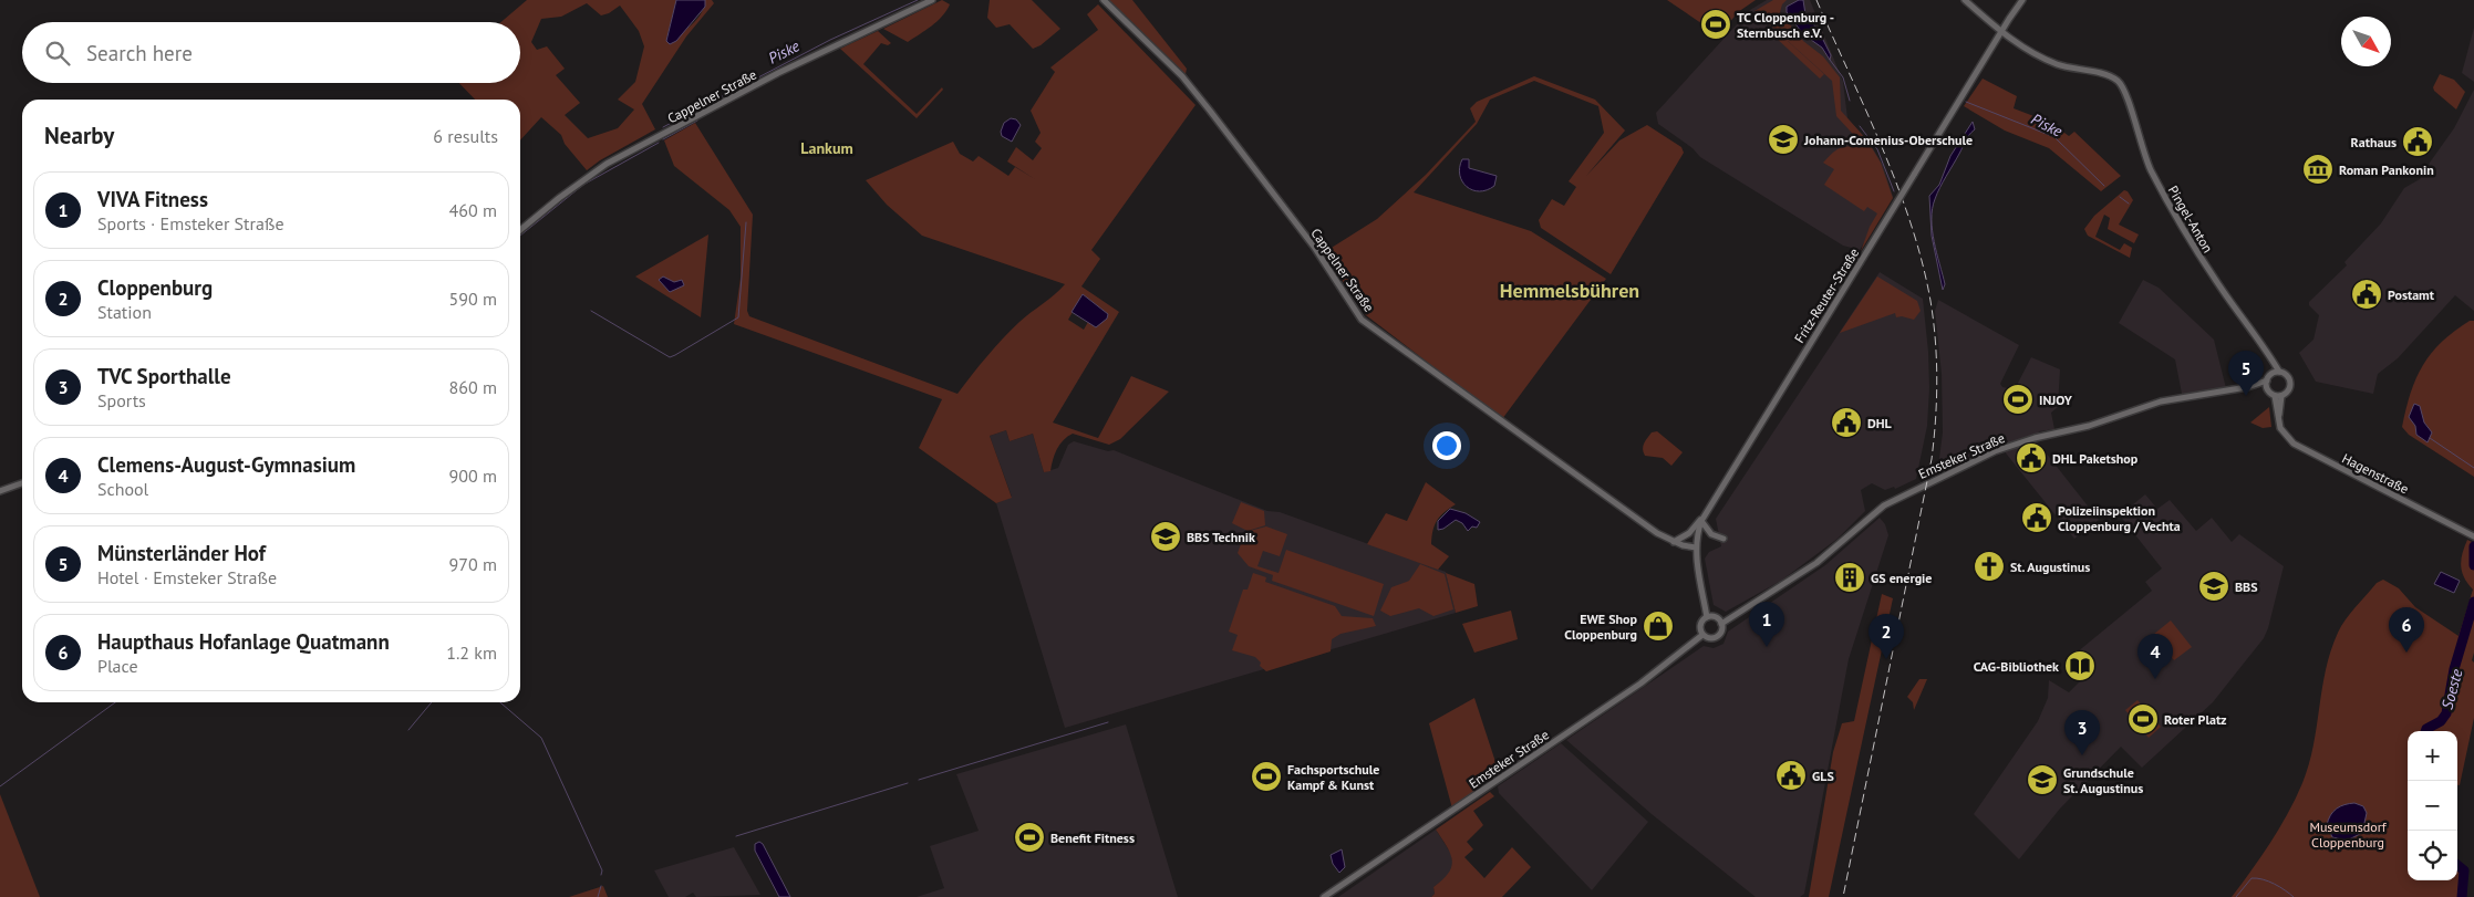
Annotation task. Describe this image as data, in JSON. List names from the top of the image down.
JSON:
{
  "streets": {
    "street": [
      "Cappelner Straße",
      "Pingel-Anton",
      "Fritz-Reuter-Straße",
      "Emsteker Straße",
      "Hagenstraße"
    ]
  },
  "crossings": [
    ["Cappelner Straße", "Fritz-Reuter-Straße"],
    ["Pingel-Anton", "Fritz-Reuter-Straße"],
    ["Pingel-Anton", "Emsteker Straße"],
    ["Pingel-Anton", "Hagenstraße"],
    ["Fritz-Reuter-Straße", "Emsteker Straße"],
    ["Emsteker Straße", "Hagenstraße"]
  ],
  "districts": ["Lankum", "Hemmelsbühren"],
  "water": ["Piske", "Soeste"],
  "parks": ["Museumsdorf Cloppenburg"],
  "places": {
    "sports": [
      "TC Cloppenburg - Sternbusch e.V.",
      "INJOY",
      "Roter Platz",
      "Fachsportschule Kampf & Kunst",
      "Benefit Fitness"
    ],
    "school or university": [
      "Johann-Comenius-Oberschule",
      "BBS Technik",
      "BBS",
      "Grundschule St. Augustinus"
    ],
    "public building": [
      "Rathaus",
      "Postamt",
      "DHL",
      "DHL Paketshop",
      "Polizeiinspektion Cloppenburg / Vechta",
      "GLS"
    ],
    "museum": ["Roman Pankonin"],
    "church": ["St. Augustinus"],
    "building": ["GS energie"],
    "shop": ["EWE Shop Cloppenburg"],
    "library": ["CAG-Bibliothek"]
  },
  "north": "bottom right",
  "page": {
    "search": "Search here",
    "heading": ["Nearby", "6 results"],
    "list": [
      {
        "mark": "1",
        "name": "VIVA Fitness",
        "note": "Sports · Emsteker Straße",
        "value": "460 m"
      },
      {
        "mark": "2",
        "name": "Cloppenburg",
        "note": "Station",
        "value": "590 m"
      },
      {
        "mark": "3",
        "name": "TVC Sporthalle",
        "note": "Sports",
        "value": "860 m"
      },
      {
        "mark": "4",
        "name": "Clemens-August-Gymnasium",
        "note": "School",
        "value": "900 m"
      },
      {
        "mark": "5",
        "name": "Münsterländer Hof",
        "note": "Hotel · Emsteker Straße",
        "value": "970 m"
      },
      {
        "mark": "6",
        "name": "Haupthaus Hofanlage Quatmann",
        "note": "Place",
        "value": "1.2 km"
      }
    ],
    "pins": [
      "5",
      "1",
      "6",
      "2",
      "4",
      "3"
    ],
    "map_buttons": ["+", "−"]
  }
}
